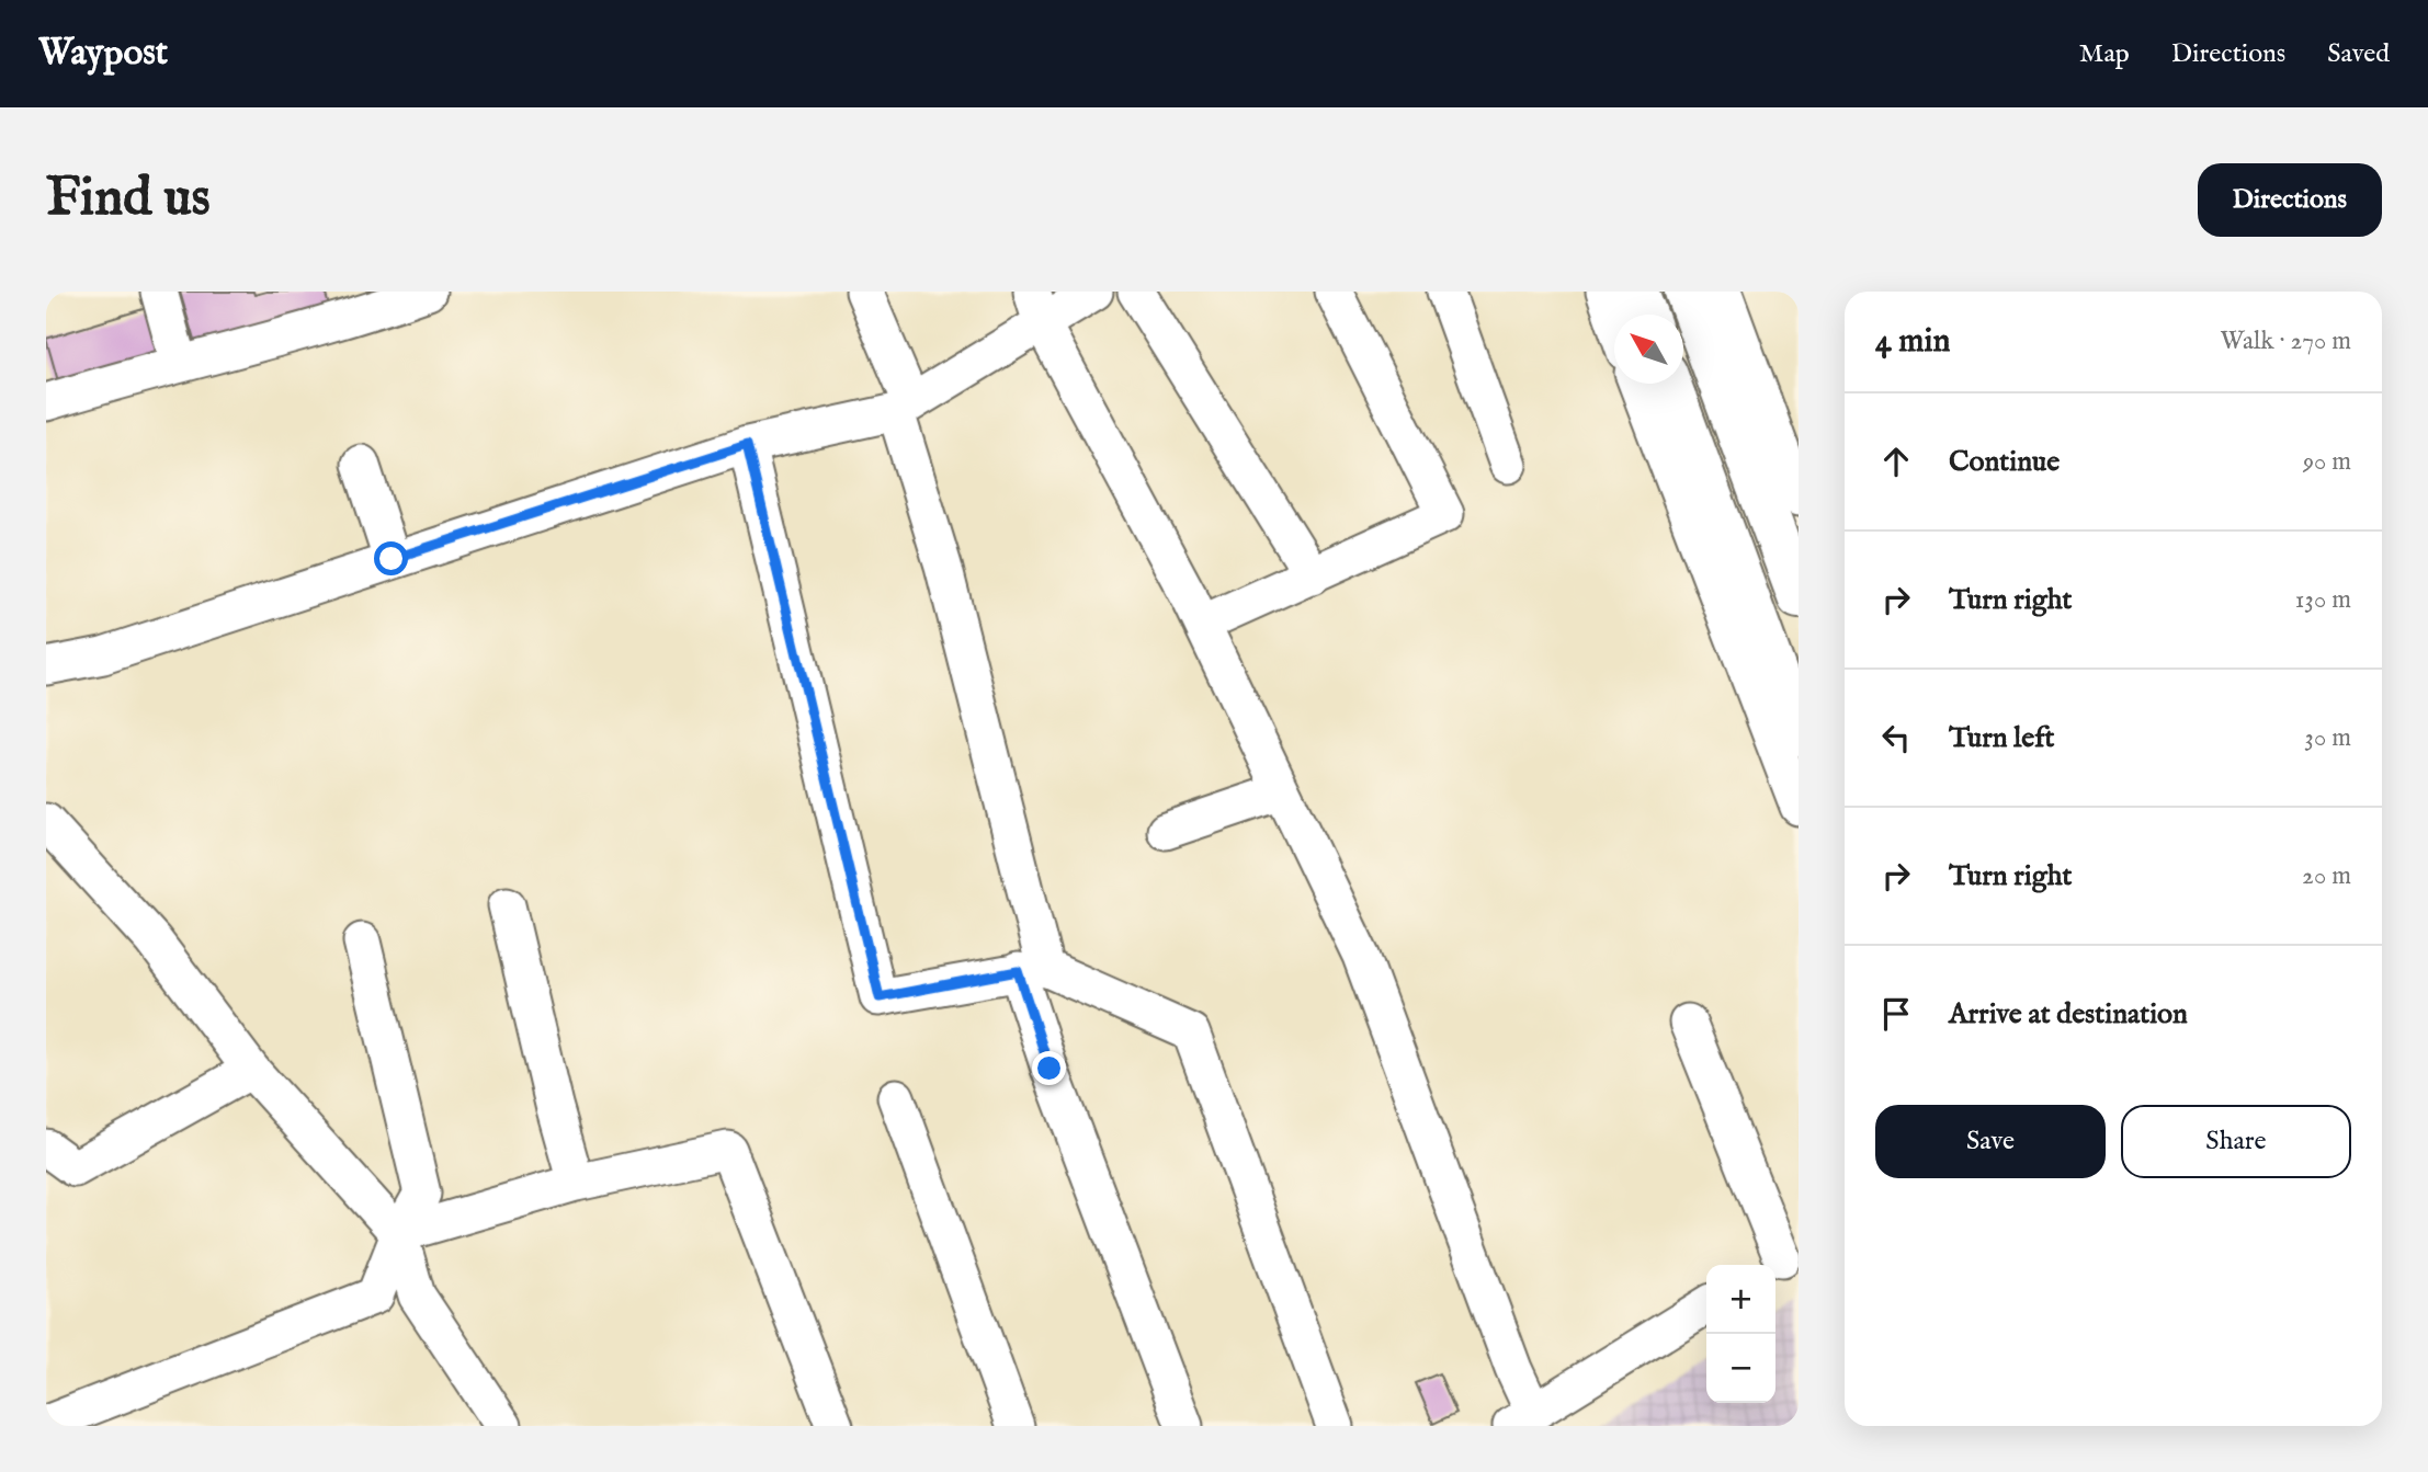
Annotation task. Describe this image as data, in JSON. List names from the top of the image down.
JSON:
{
  "north": "top left",
  "page": {
    "header": "Waypost",
    "nav": ["Map", "Directions", "Saved"],
    "buttons": [
      "Directions",
      ["Save", "Share"]
    ],
    "title": "Find us",
    "heading": ["4 min", "Walk · 270 m"],
    "list": [
      ["Continue", "90 m"],
      ["Turn right", "130 m"],
      ["Turn left", "30 m"],
      ["Turn right", "20 m"],
      "Arrive at destination"
    ],
    "map_buttons": ["+", "−"]
  }
}
